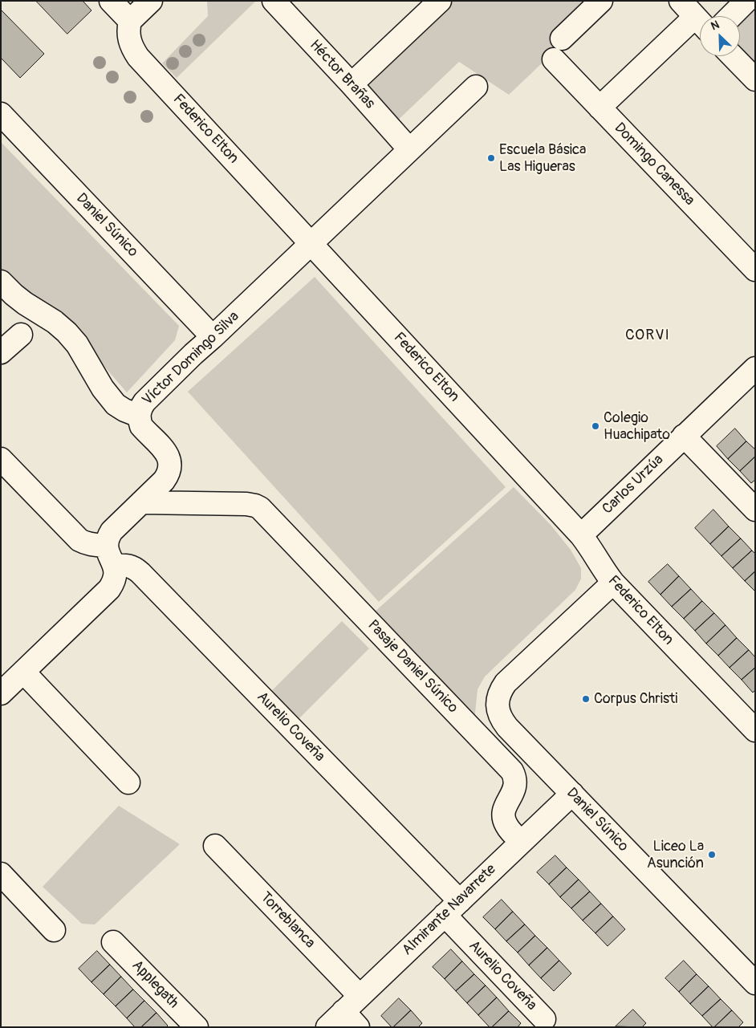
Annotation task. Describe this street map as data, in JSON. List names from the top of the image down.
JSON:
{
  "streets": {
    "street": [
      "Héctor Brañas",
      "Federico Elton",
      "Domingo Canessa",
      "Daniel Súnico",
      "Víctor Domingo Silva",
      "Carlos Urzúa",
      "Pasaje Daniel Súnico",
      "Aurelio Coveña",
      "Almirante Navarrete",
      "Torreblanca",
      "Applegath"
    ]
  },
  "crossings": [
    ["Héctor Brañas", "Víctor Domingo Silva"],
    ["Federico Elton", "Daniel Súnico"],
    ["Federico Elton", "Víctor Domingo Silva"],
    ["Federico Elton", "Carlos Urzúa"],
    ["Daniel Súnico", "Víctor Domingo Silva"],
    ["Daniel Súnico", "Almirante Navarrete"],
    ["Víctor Domingo Silva", "Pasaje Daniel Súnico"],
    ["Pasaje Daniel Súnico", "Almirante Navarrete"],
    ["Aurelio Coveña", "Almirante Navarrete"],
    ["Almirante Navarrete", "Torreblanca"]
  ],
  "districts": ["CORVI"],
  "places": [
    "Escuela Básica Las Higueras",
    "Colegio Huachipato",
    "Corpus Christi",
    "Liceo La Asunción"
  ],
  "north": "top left"
}
